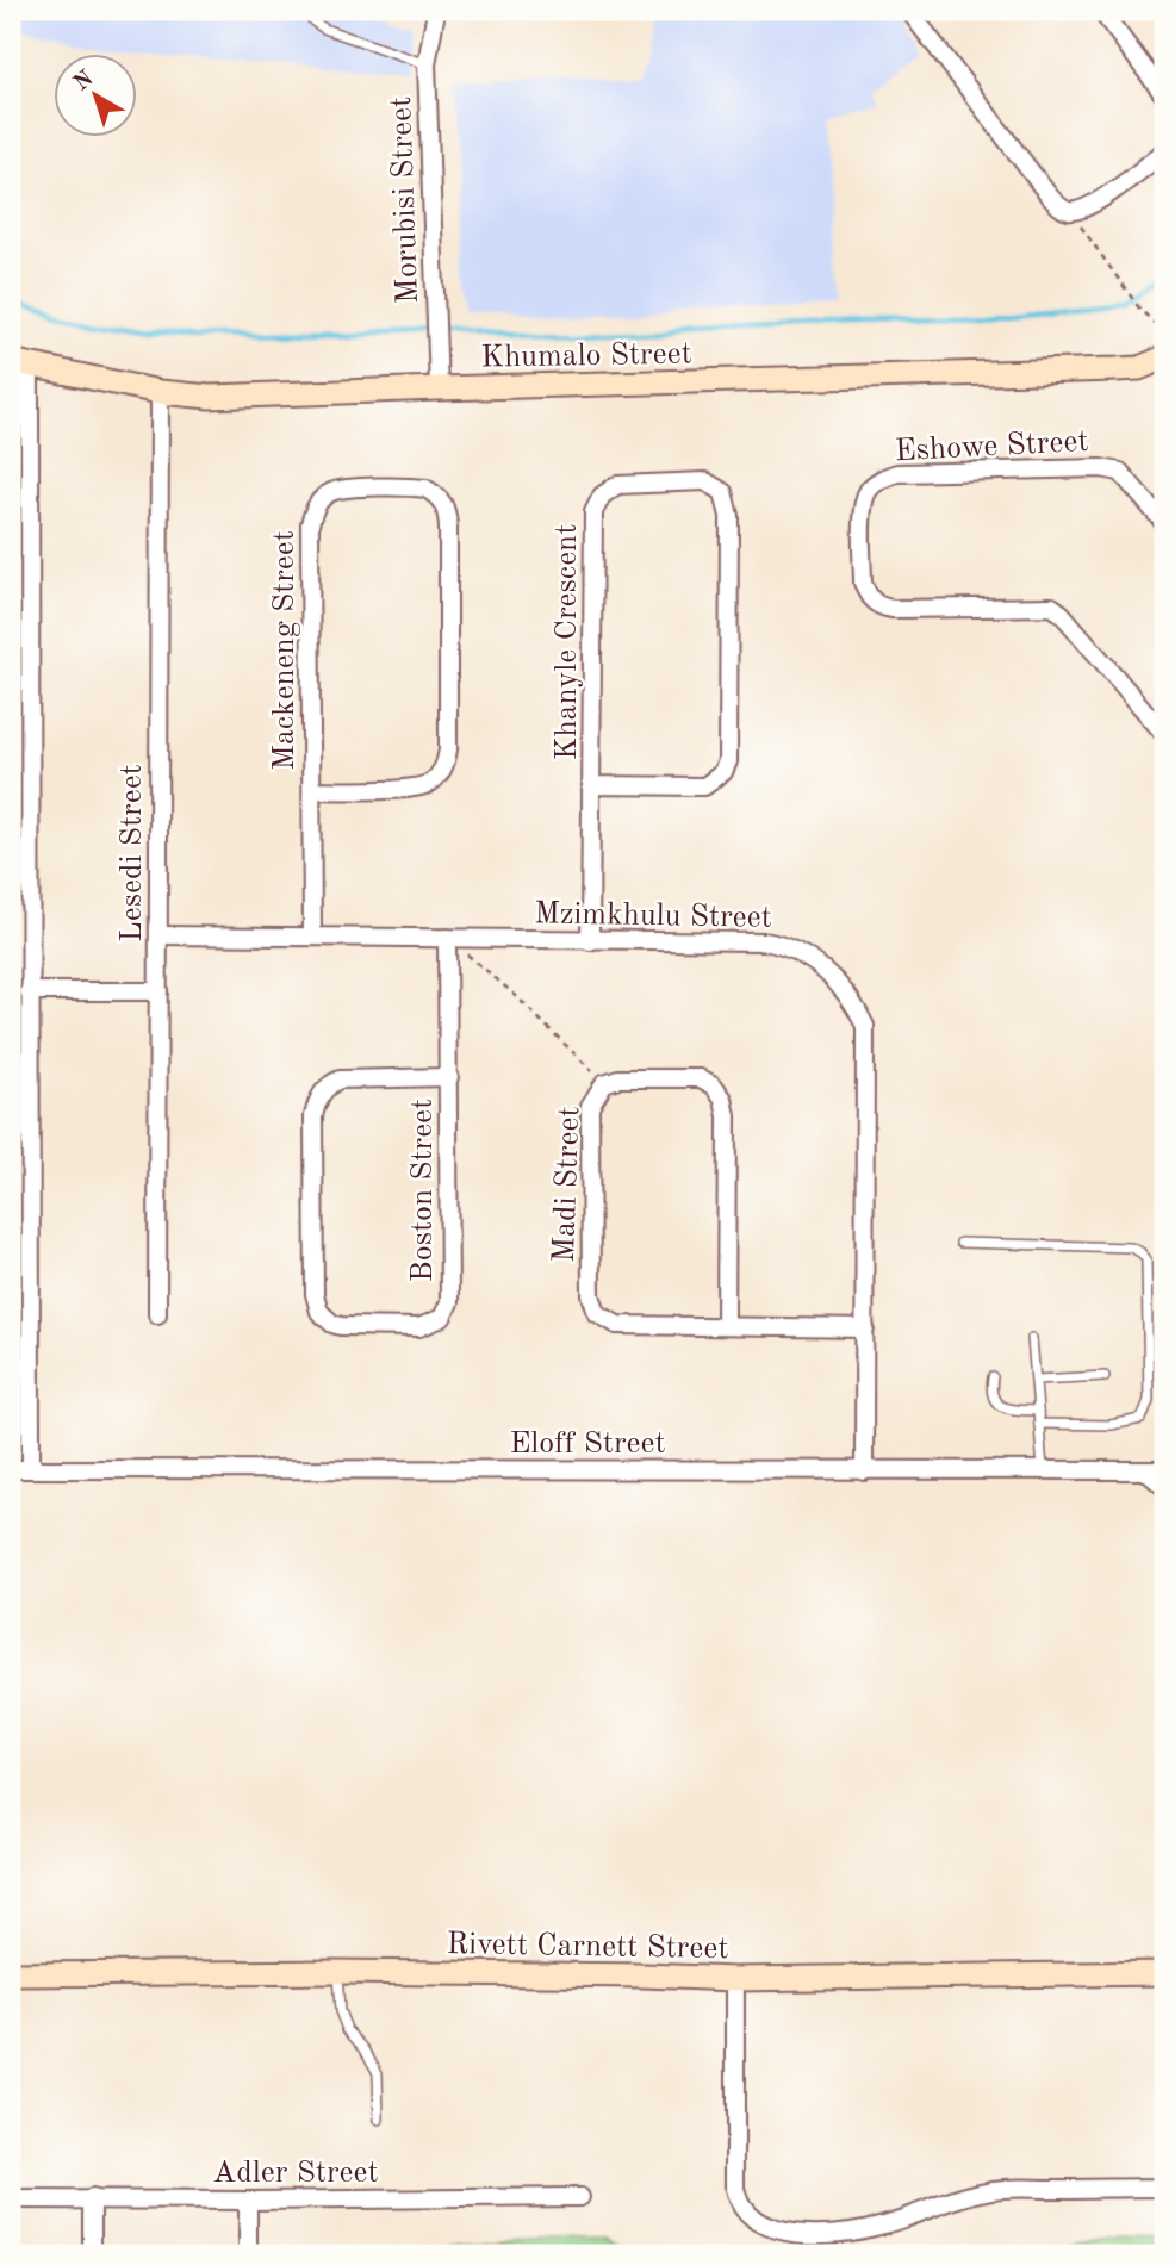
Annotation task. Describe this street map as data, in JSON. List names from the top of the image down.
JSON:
{
  "streets": {
    "main road": ["Khumalo Street", "Rivett Carnett Street"],
    "street": [
      "Morubisi Street",
      "Eshowe Street",
      "Khanyle Crescent",
      "Mackeneng Street",
      "Lesedi Street",
      "Mzimkhulu Street",
      "Madi Street",
      "Boston Street",
      "Eloff Street",
      "Adler Street"
    ]
  },
  "crossings": [
    ["Morubisi Street", "Khumalo Street"],
    ["Khumalo Street", "Lesedi Street"],
    ["Khanyle Crescent", "Mzimkhulu Street"],
    ["Mackeneng Street", "Mzimkhulu Street"],
    ["Lesedi Street", "Mzimkhulu Street"],
    ["Mzimkhulu Street", "Madi Street"],
    ["Mzimkhulu Street", "Boston Street"],
    ["Mzimkhulu Street", "Eloff Street"]
  ],
  "north": "top left"
}
